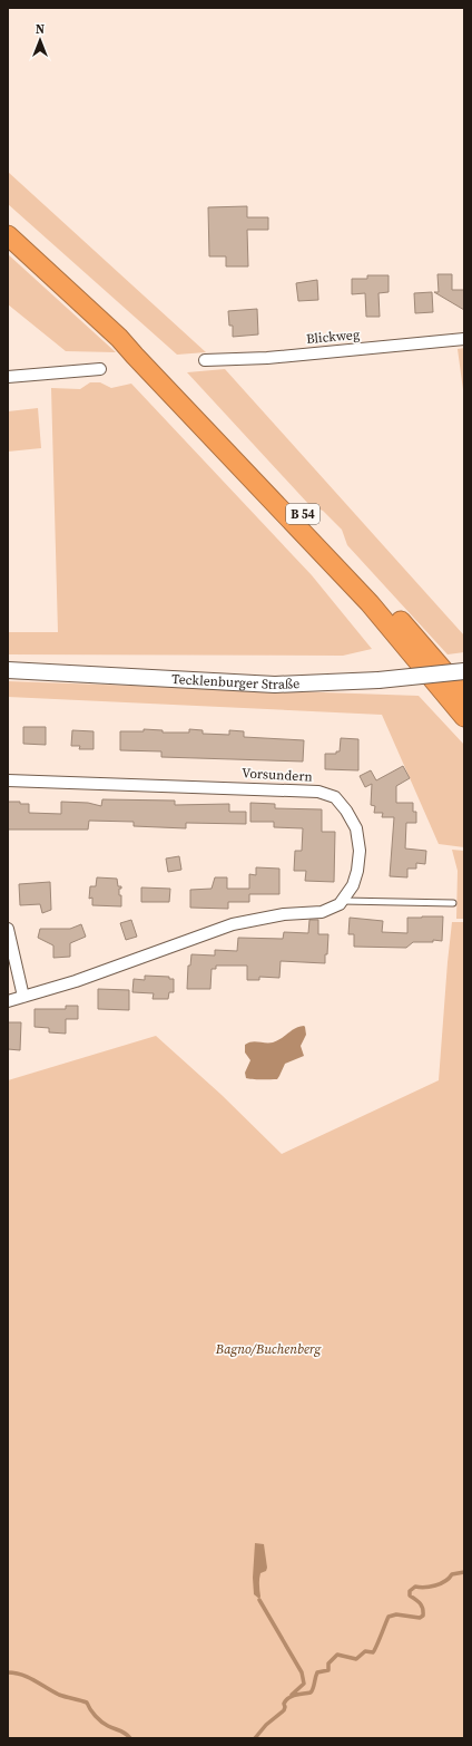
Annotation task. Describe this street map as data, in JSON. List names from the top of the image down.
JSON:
{
  "streets": {
    "highway": ["B 54"],
    "main road": ["Tecklenburger Straße"],
    "street": ["Blickweg", "Vorsundern"]
  },
  "parks": ["Bagno/Buchenberg"],
  "north": "top"
}
